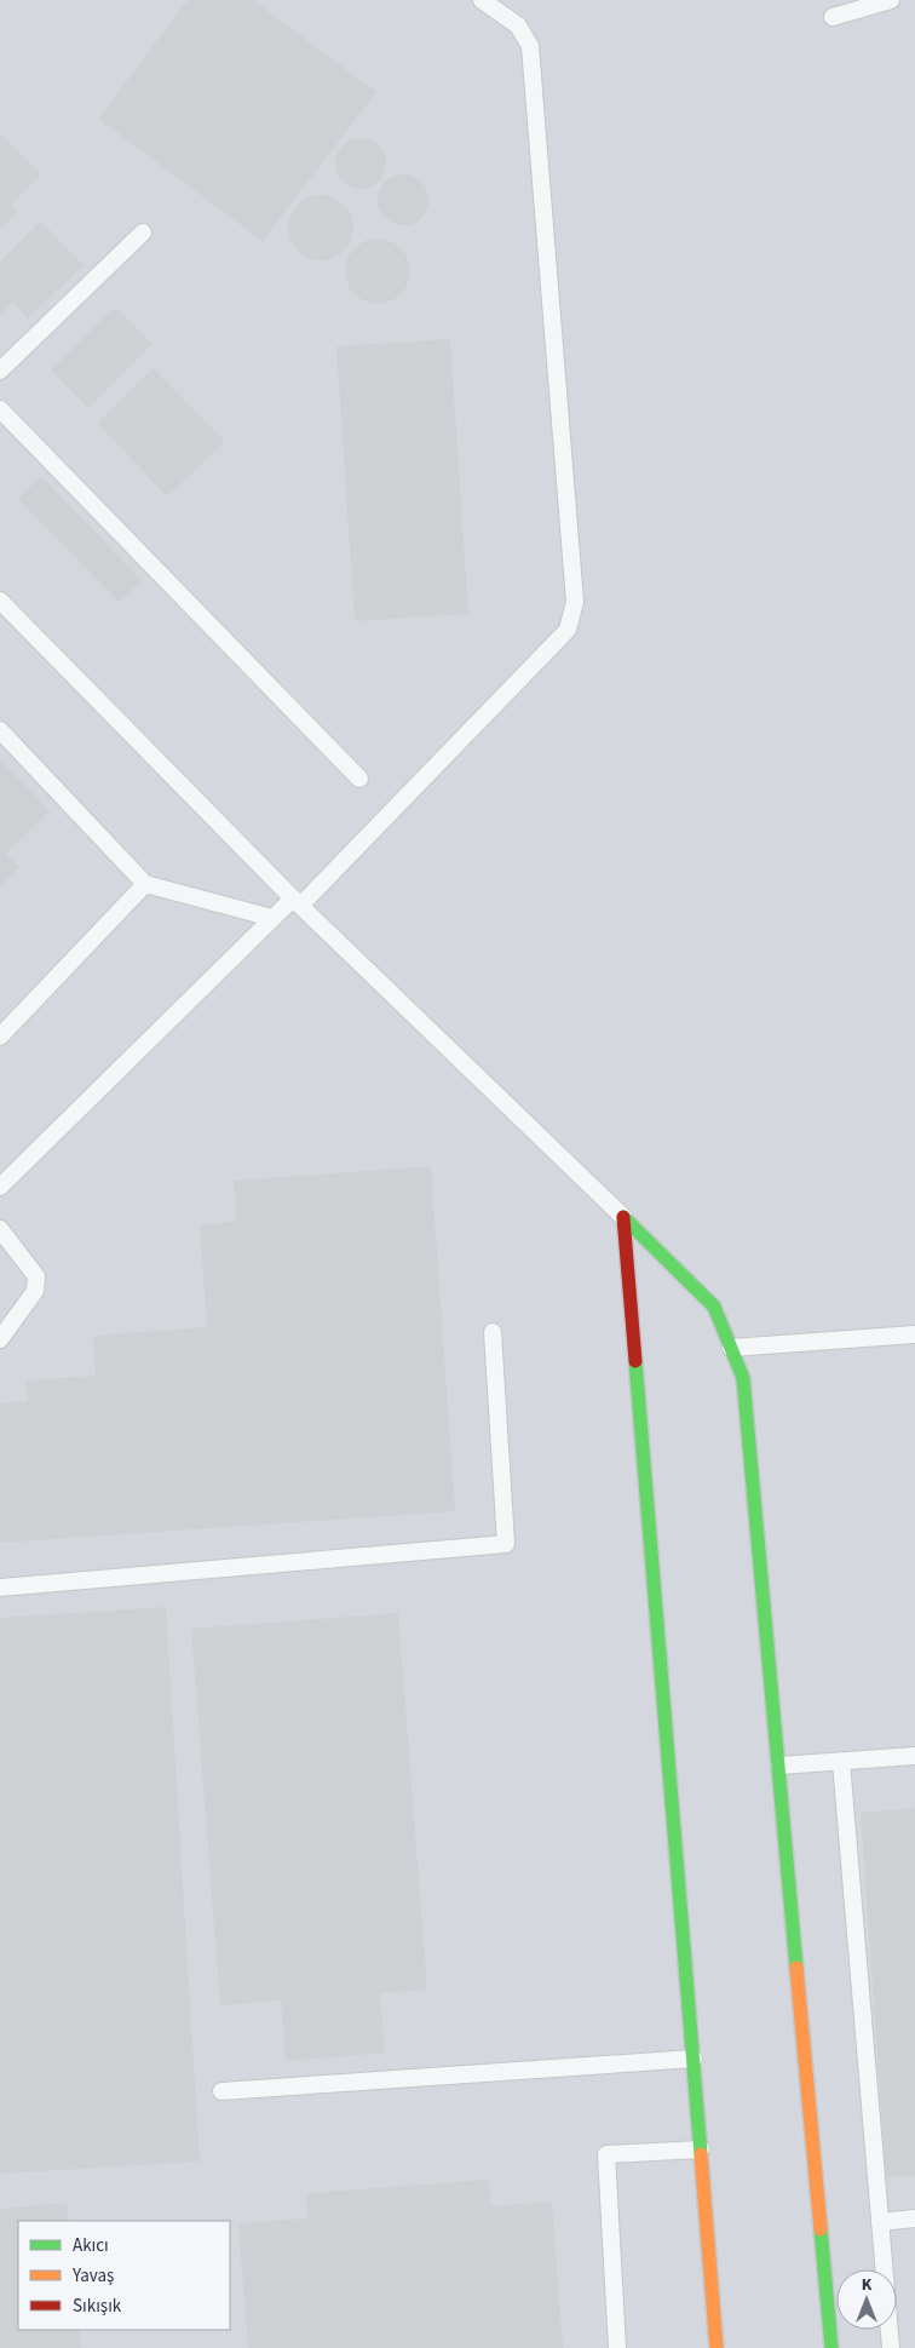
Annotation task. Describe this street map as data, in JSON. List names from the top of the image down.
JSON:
{
  "legend": ["Akıcı", "Yavaş", "Sıkışık"],
  "north": "top"
}
